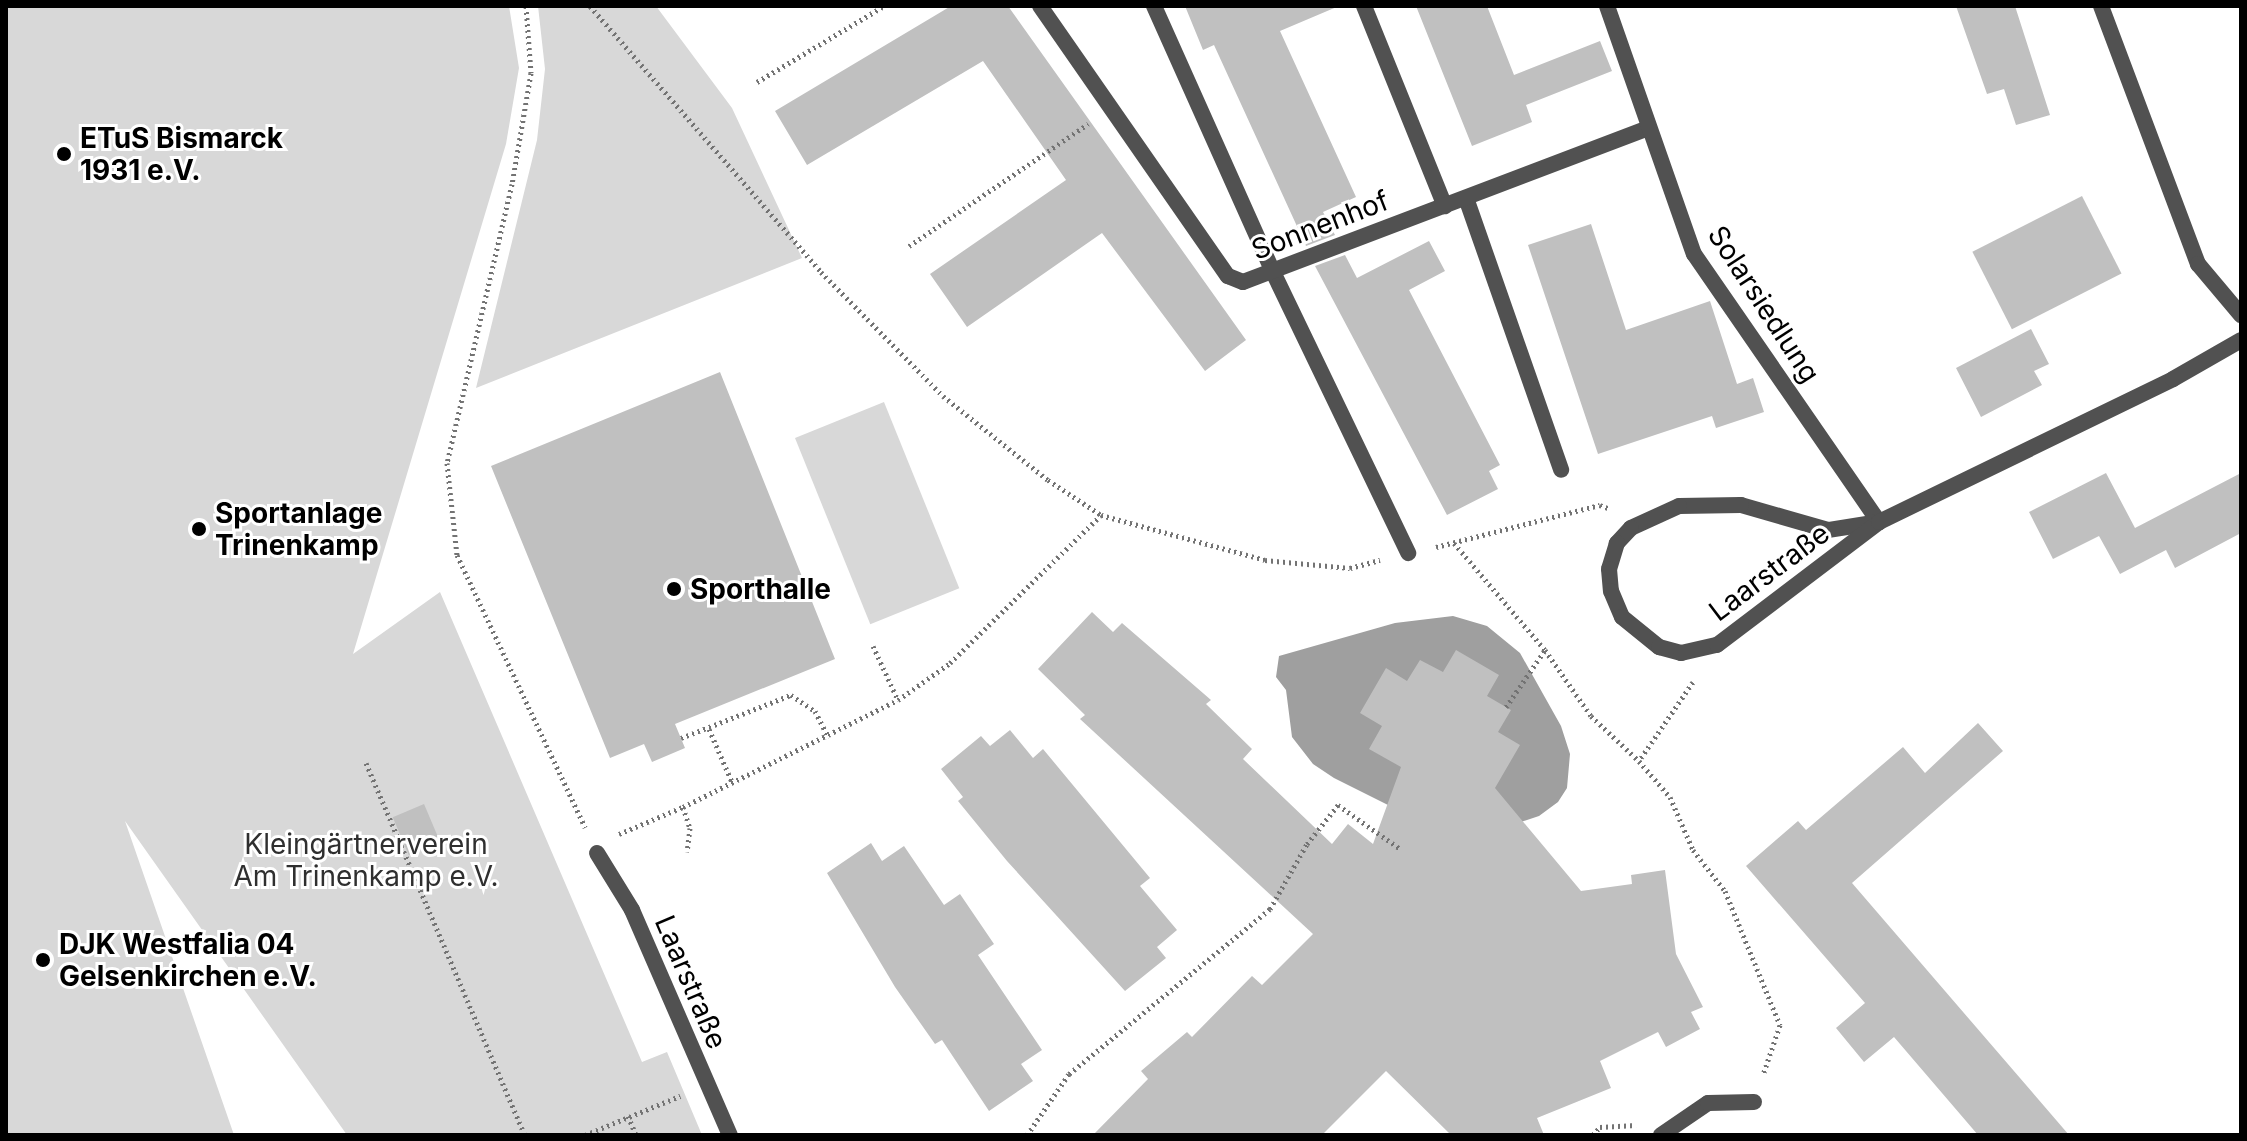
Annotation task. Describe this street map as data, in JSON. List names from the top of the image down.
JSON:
{
  "streets": {
    "street": ["Sonnenhof", "Solarsiedlung", "Laarstraße"]
  },
  "crossings": [
    ["Sonnenhof", "Solarsiedlung"],
    ["Solarsiedlung", "Laarstraße"]
  ],
  "parks": ["Kleingärtnerverein Am Trinenkamp e.V."],
  "places": [
    "ETuS Bismarck 1931 e.V.",
    "Sportanlage Trinenkamp",
    "Sporthalle",
    "DJK Westfalia 04 Gelsenkirchen e.V."
  ]
}
